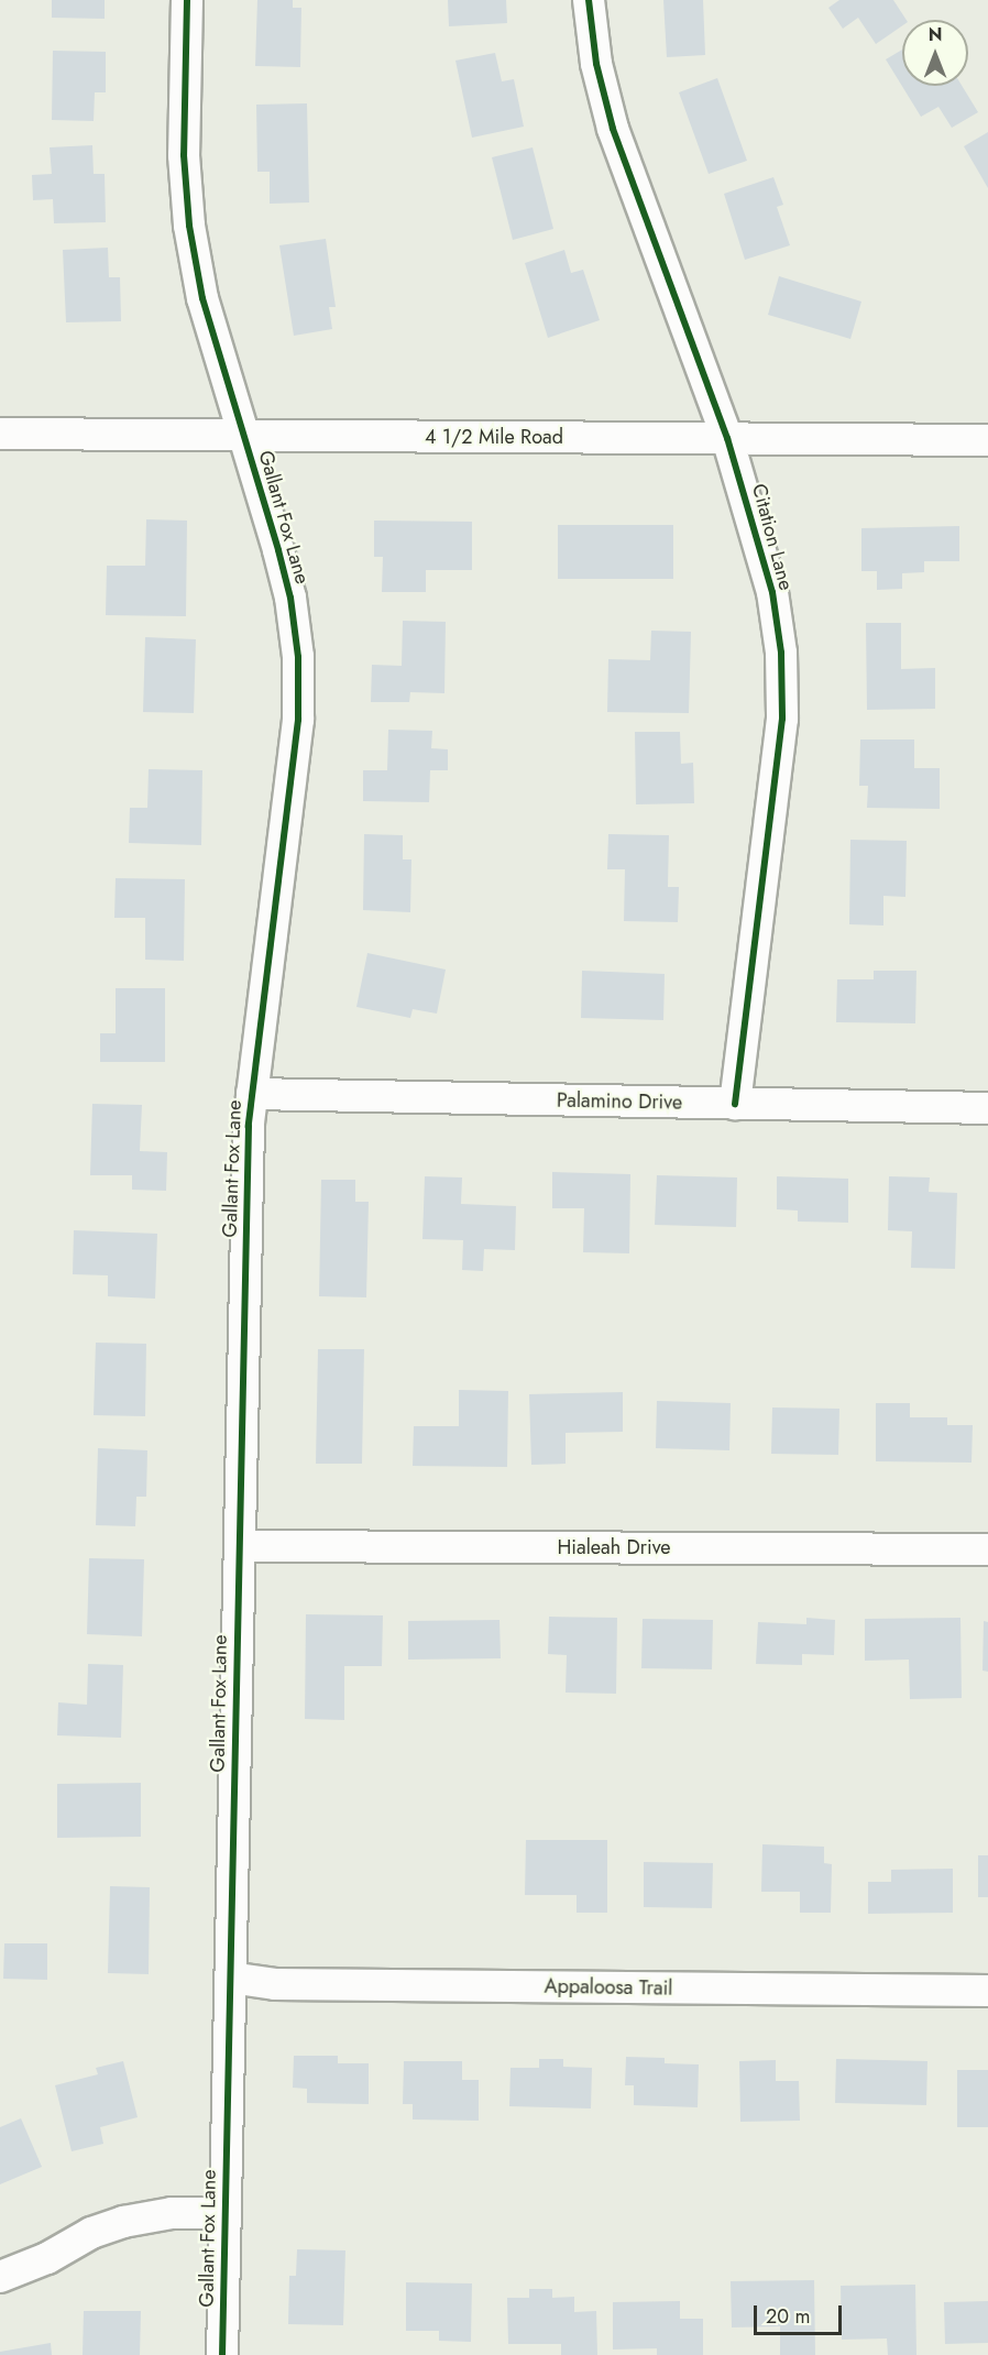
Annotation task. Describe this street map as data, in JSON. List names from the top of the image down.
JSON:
{
  "streets": {
    "street": [
      "4 1/2 Mile Road",
      "Gallant Fox Lane",
      "Citation Lane",
      "Palamino Drive",
      "Hialeah Drive",
      "Appaloosa Trail"
    ]
  },
  "crossings": [
    ["4 1/2 Mile Road", "Gallant Fox Lane"],
    ["4 1/2 Mile Road", "Citation Lane"],
    ["Gallant Fox Lane", "Palamino Drive"],
    ["Gallant Fox Lane", "Hialeah Drive"],
    ["Gallant Fox Lane", "Appaloosa Trail"],
    ["Citation Lane", "Palamino Drive"]
  ],
  "scale_bar": "20 m",
  "north": "top"
}
